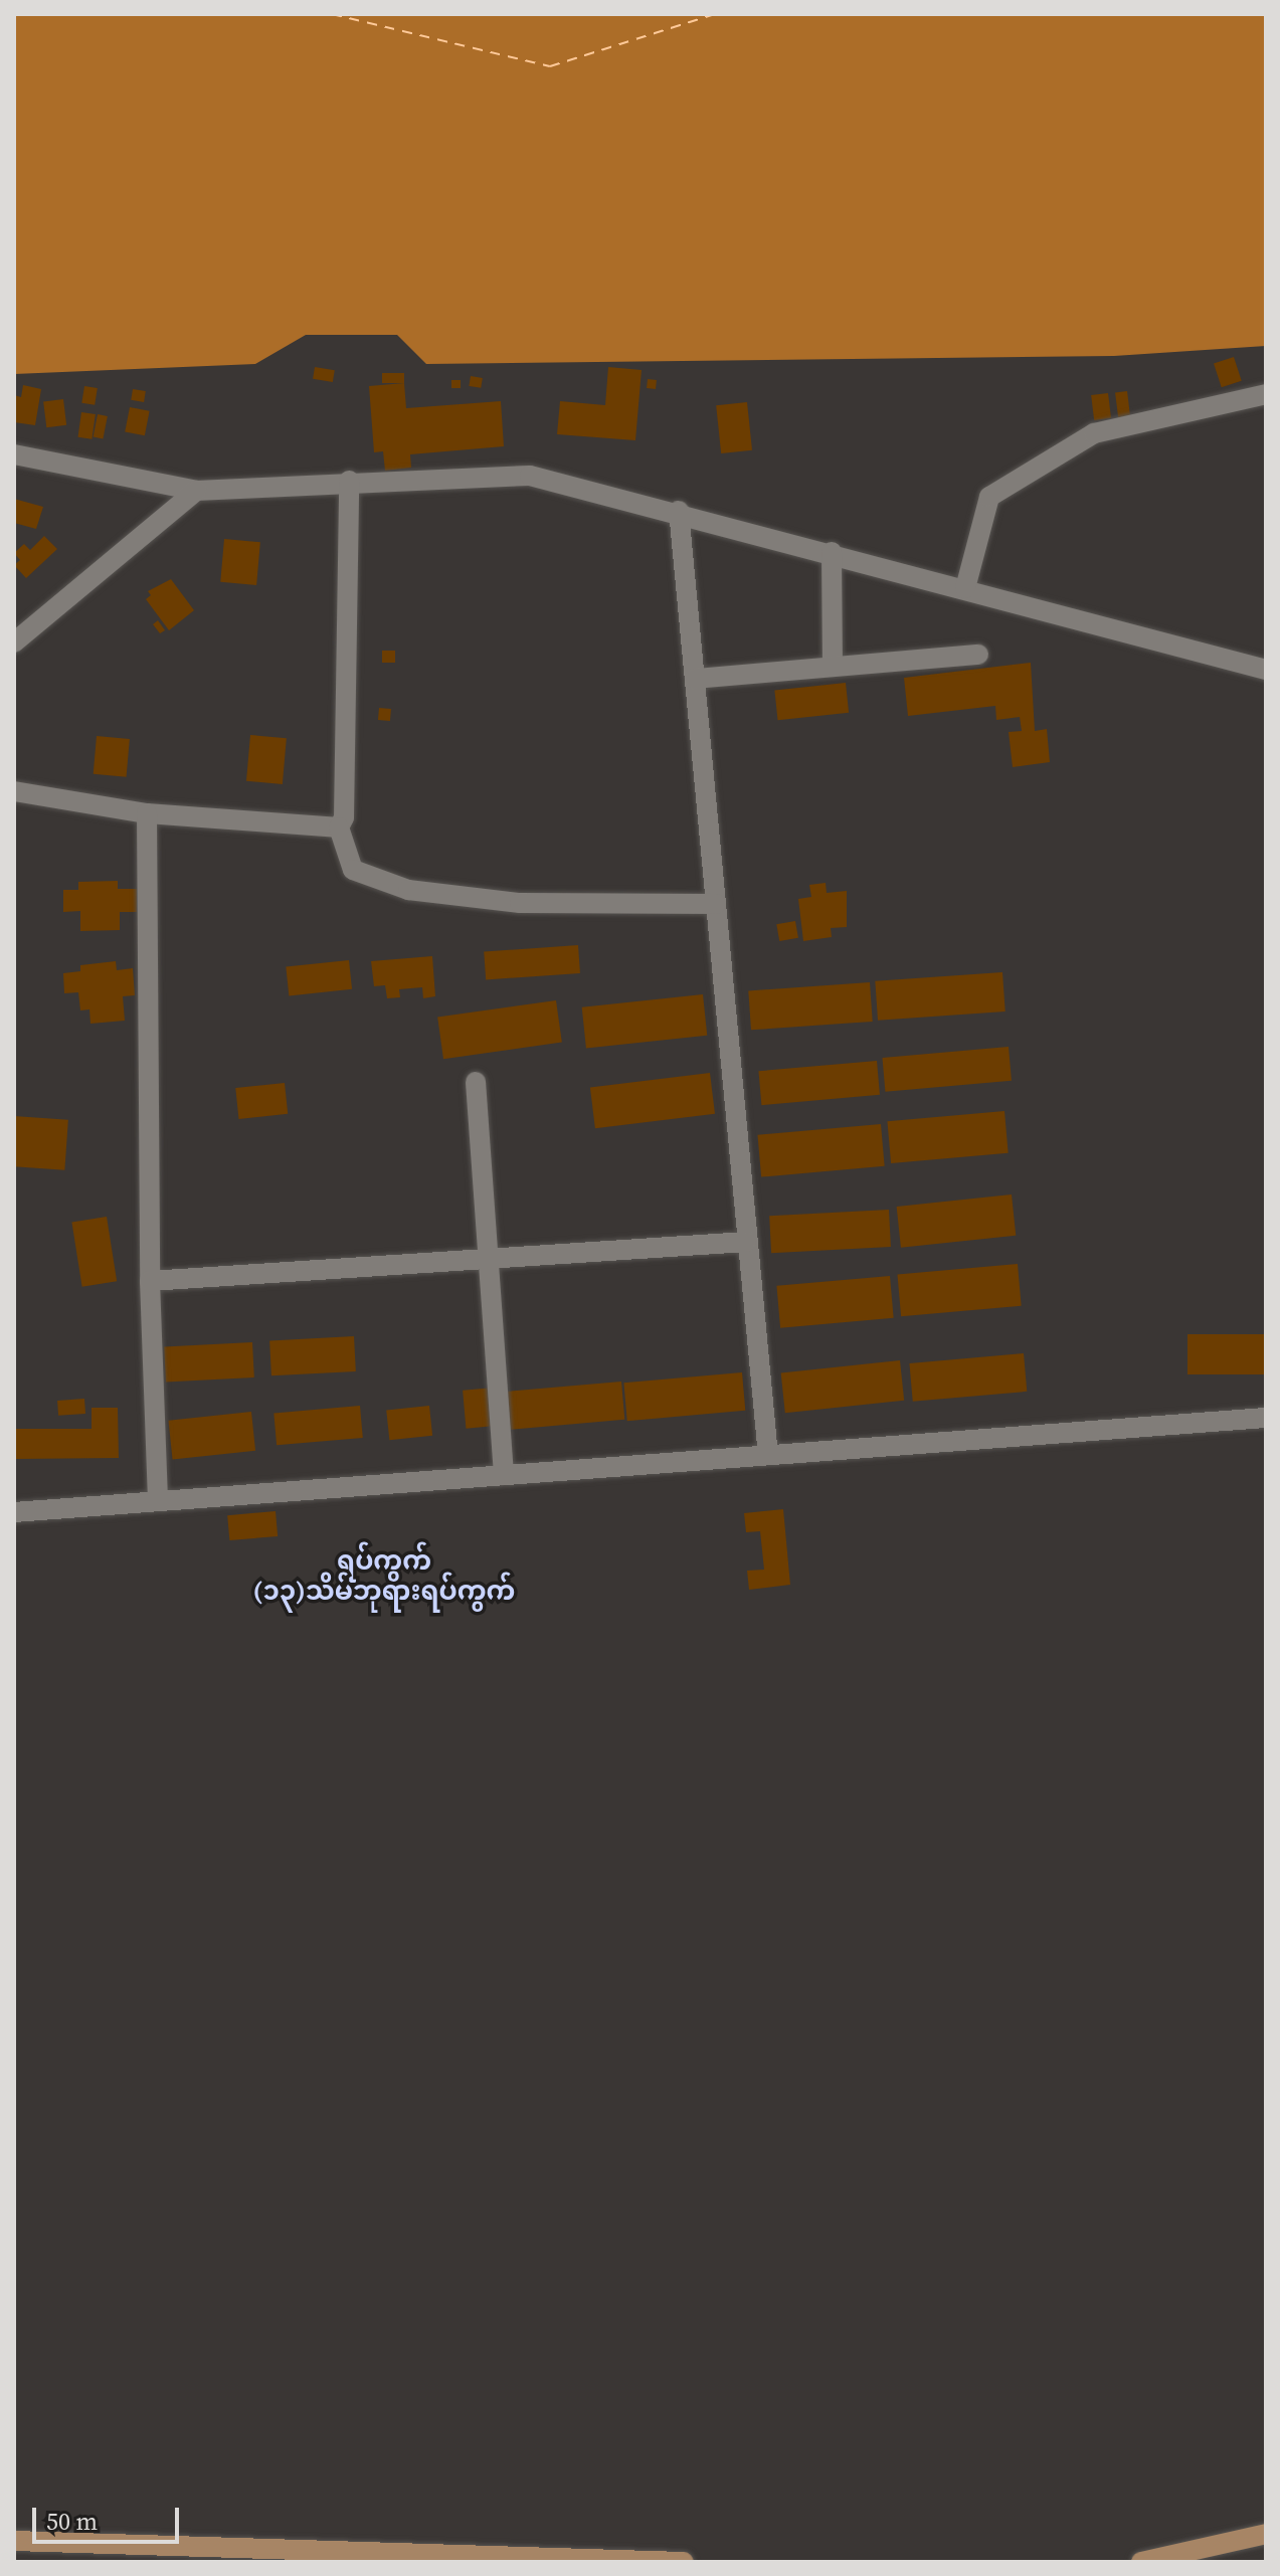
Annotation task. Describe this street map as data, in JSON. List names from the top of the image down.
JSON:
{
  "districts": ["ရပ်ကွက် (၁၃)သိမ်ဘုရားရပ်ကွက်"],
  "scale_bar": "50 m"
}
